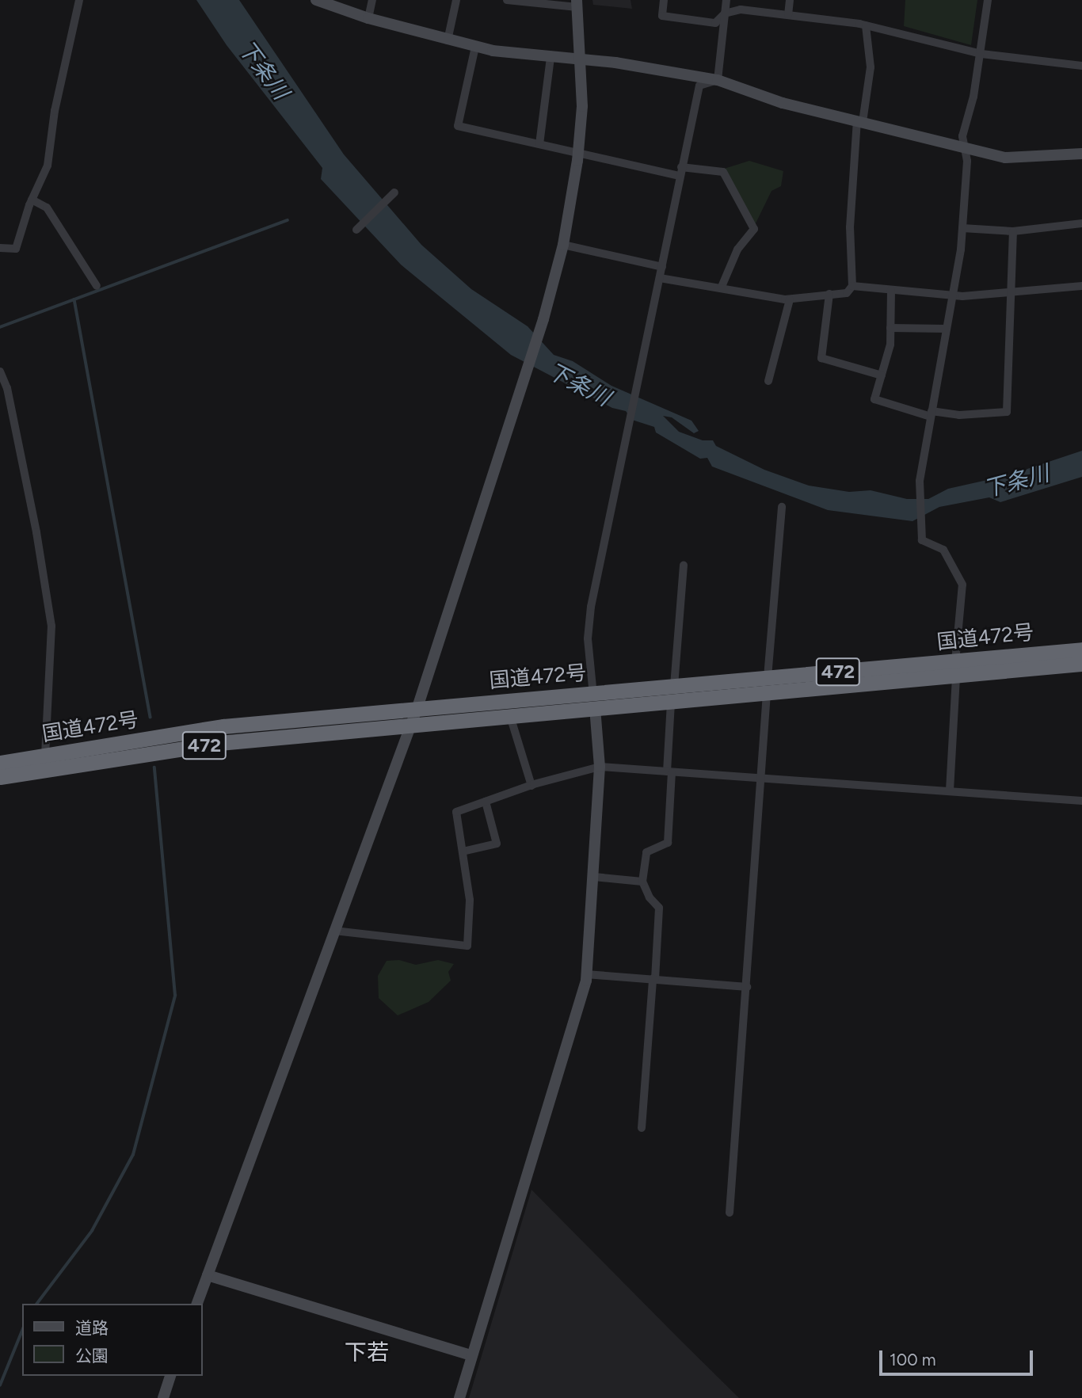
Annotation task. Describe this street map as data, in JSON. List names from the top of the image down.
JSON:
{
  "streets": {
    "highway": ["国道472号", "472"]
  },
  "districts": ["下若"],
  "water": ["下条川"],
  "legend": ["道路", "公園"],
  "scale_bar": "100 m"
}
